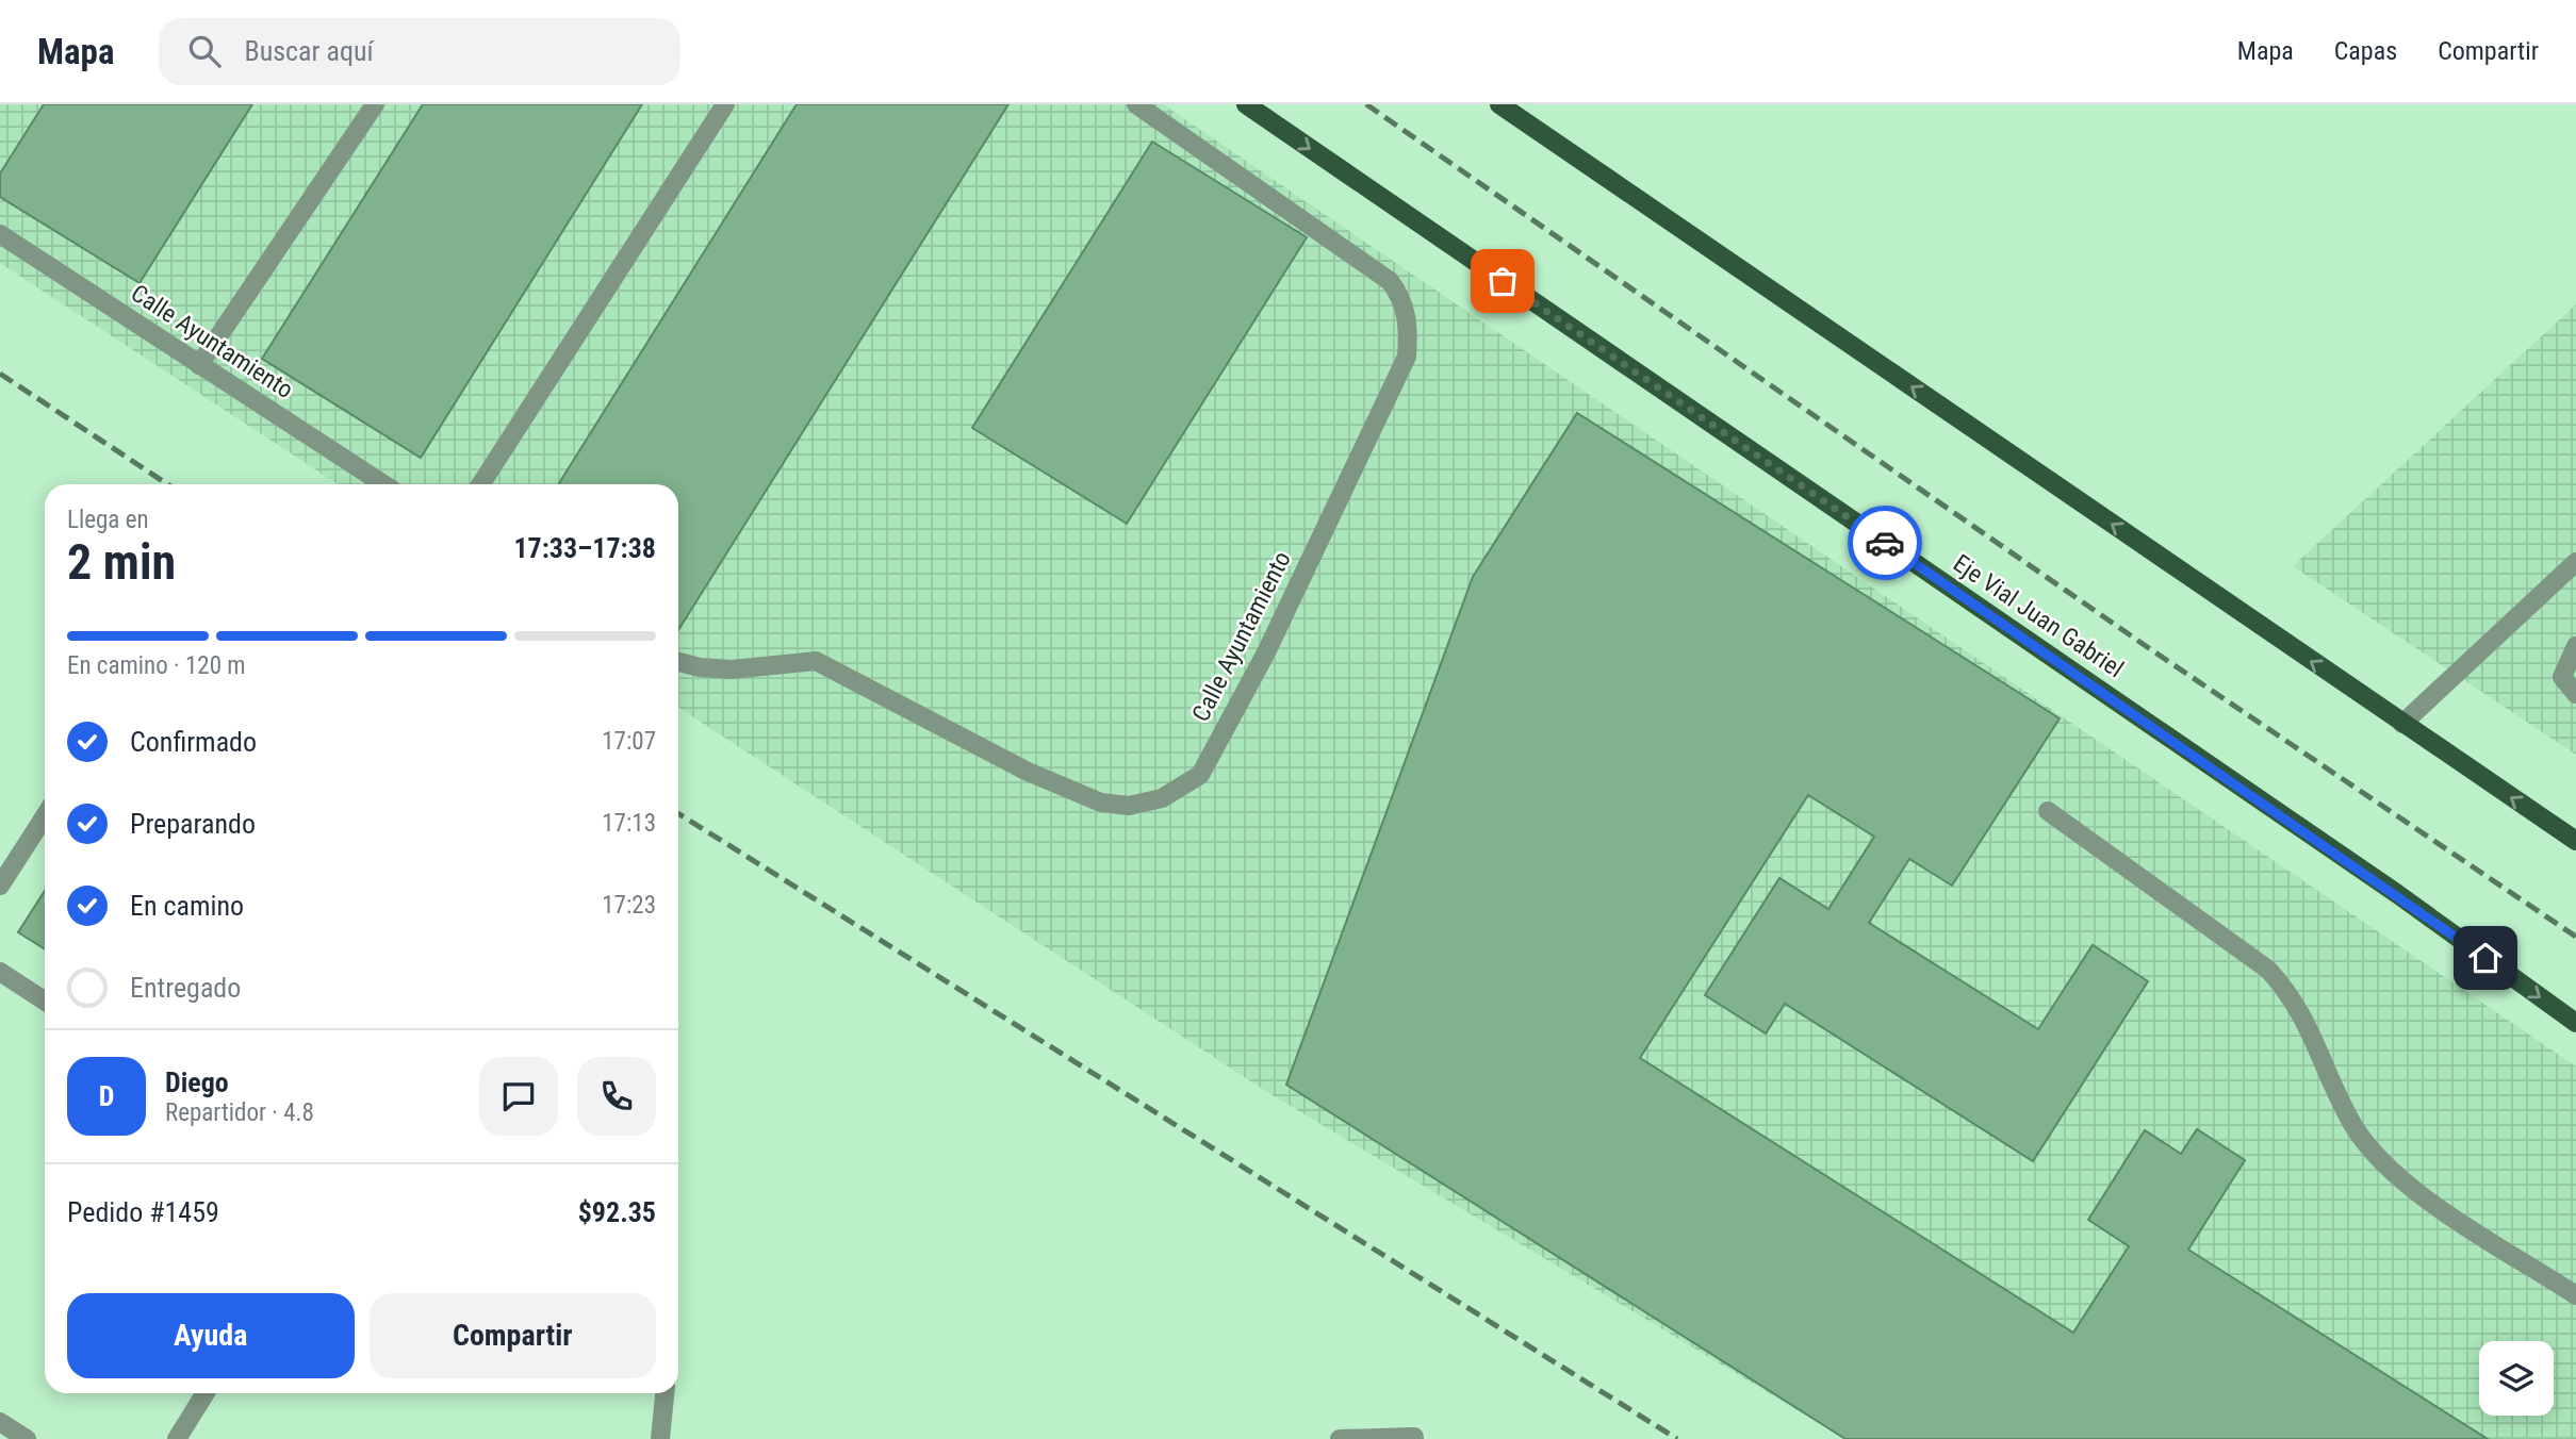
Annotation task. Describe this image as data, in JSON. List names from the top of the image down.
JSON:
{
  "streets": {
    "main road": ["Eje Vial Juan Gabriel"],
    "street": ["Calle Ayuntamiento"]
  },
  "page": {
    "header": "Mapa",
    "search": "Buscar aquí",
    "nav": ["Mapa", "Capas", "Compartir"],
    "heading": ["2 min", "Llega en", "17:33–17:38"],
    "panel": [
      "Diego",
      "Repartidor · 4.8",
      "Pedido #1459",
      "$92.35"
    ],
    "bar": "En camino · 120 m",
    "list": [
      ["Confirmado", "17:07"],
      ["Preparando", "17:13"],
      ["En camino", "17:23"],
      "Entregado"
    ],
    "round": "D",
    "buttons": ["Ayuda", "Compartir"]
  }
}
